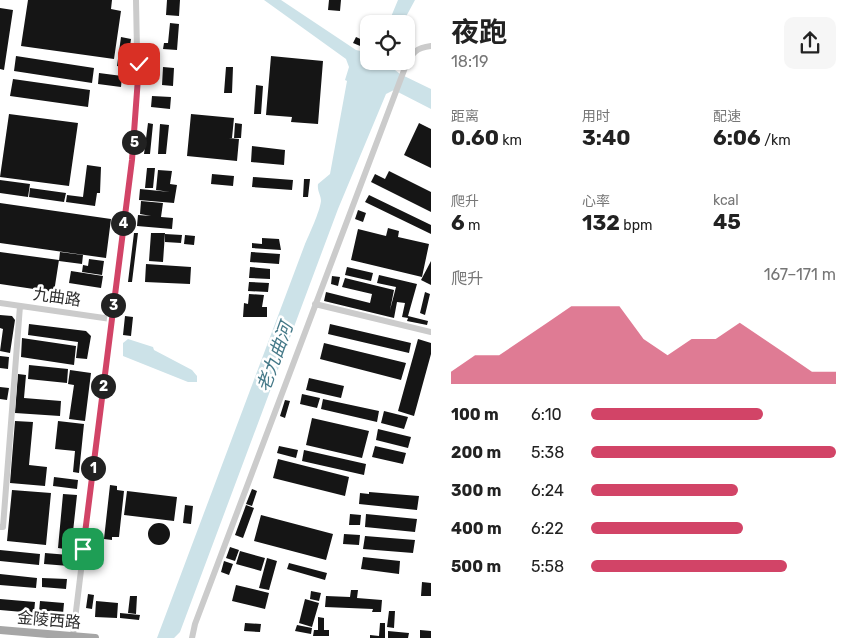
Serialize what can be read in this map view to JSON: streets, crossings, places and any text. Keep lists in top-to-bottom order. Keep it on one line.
{"streets":{"main road":["金陵西路"],"street":["九曲路"]},"water":["老九曲河"],"page":{"heading":["夜跑","18:19"],"stats":[["距离","0.60 km"],["用时","3:40"],["配速","6:06 /km"],["爬升","6 m"],["心率","132 bpm"],["kcal","45"]],"pins":["5","4","3","2","1"],"chart":["爬升","167–171 m"],"list":[{"name":"100 m","note":"6:10"},{"name":"200 m","note":"5:38"},{"name":"300 m","note":"6:24"},{"name":"400 m","note":"6:22"},{"name":"500 m","note":"5:58"}]}}
